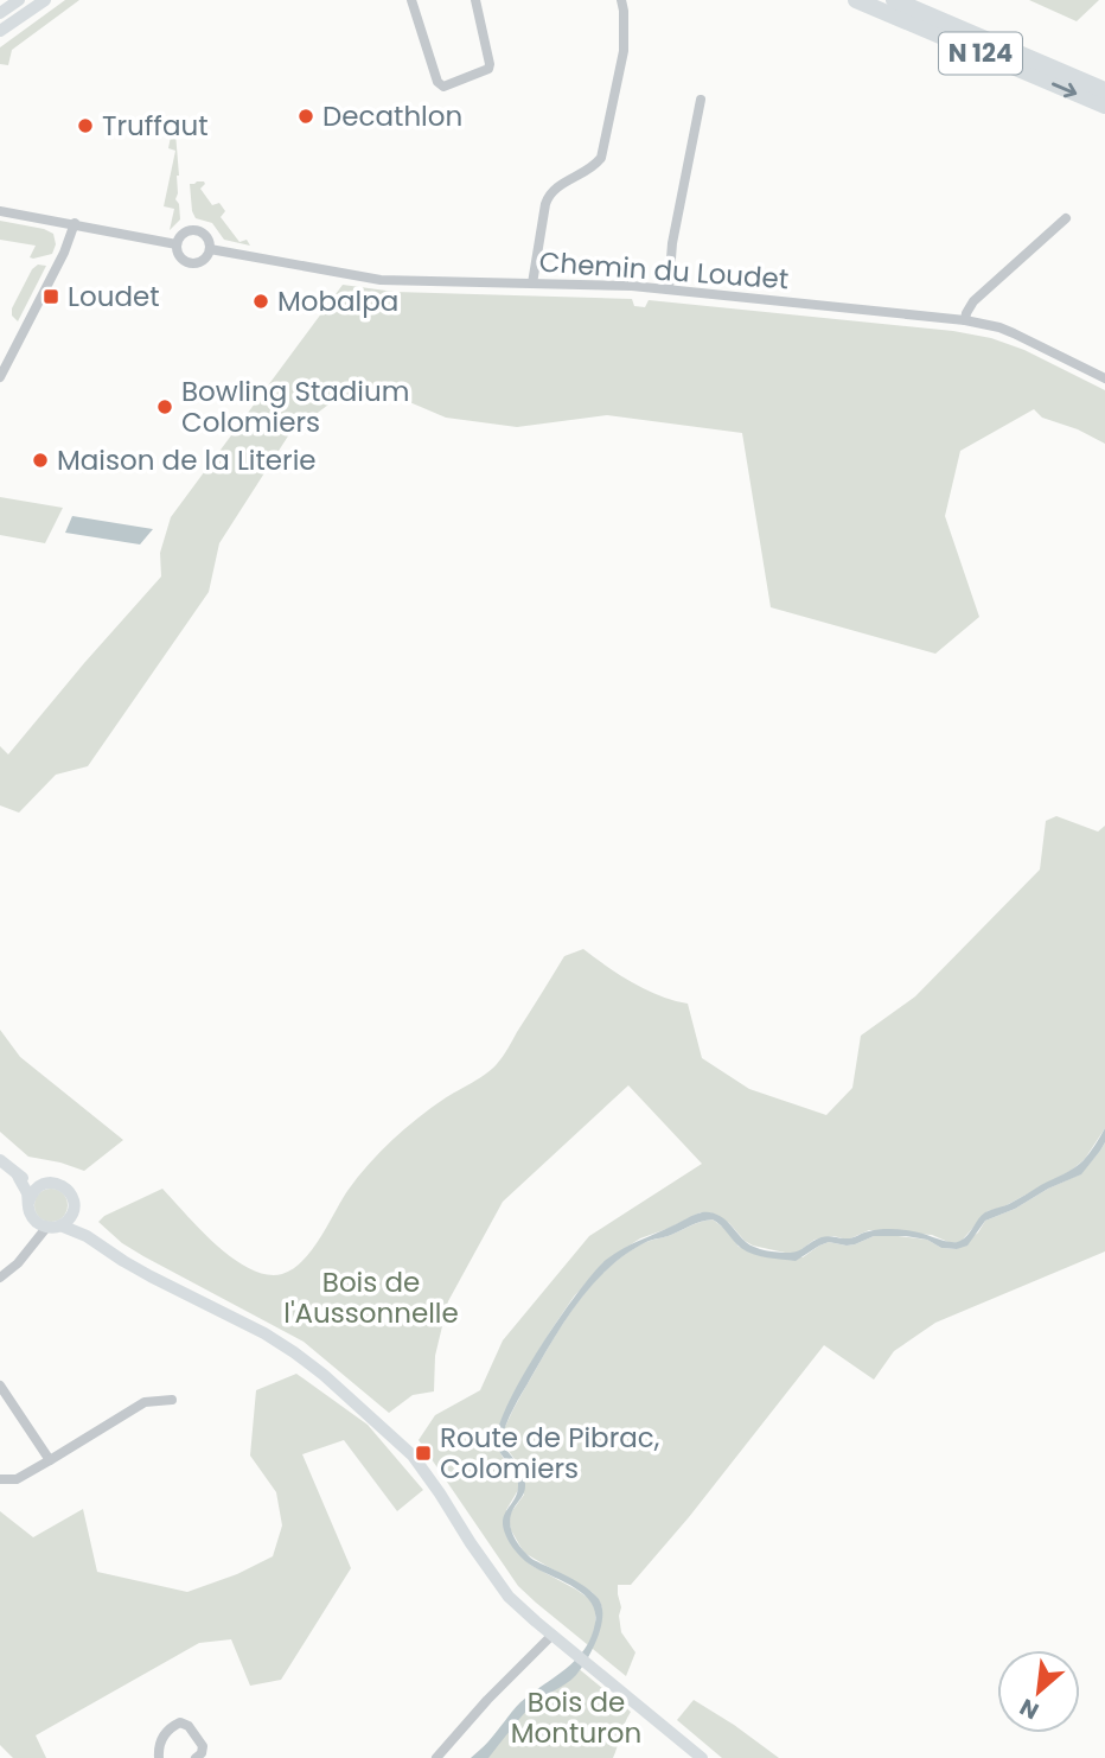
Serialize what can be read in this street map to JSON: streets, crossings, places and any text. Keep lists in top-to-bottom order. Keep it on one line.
{"streets":{"highway":["N 124"],"street":["Chemin du Loudet"]},"parks":["Bois de l'Aussonnelle","Bois de Monturon"],"places":{"other":["Decathlon","Truffaut","Mobalpa","Bowling Stadium Colomiers","Maison de la Literie"],"transit":["Loudet","Route de Pibrac, Colomiers"]},"north":"bottom left"}
